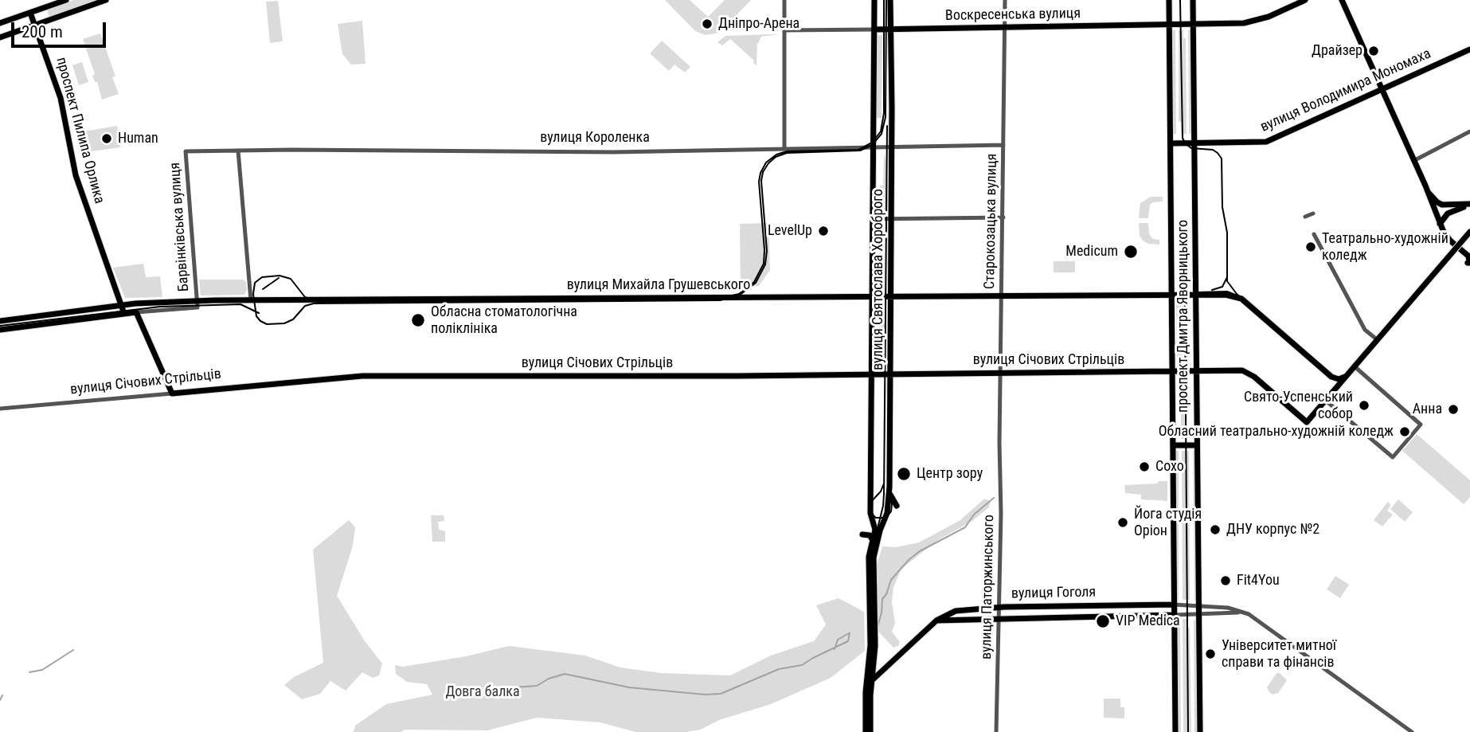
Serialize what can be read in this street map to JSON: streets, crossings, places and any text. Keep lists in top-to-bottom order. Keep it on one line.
{"streets":{"main road":["Воскресенська вулиця","вулиця Володимира Мономаха","проспект Пилипа Орлика","вулиця Святослава Хороброго","вулиця Михайла Грушевського","проспект Дмитра Яворницького","вулиця Січових Стрільців","вулиця Гоголя"],"street":["вулиця Короленка","Старокозацька вулиця","Барвінківська вулиця","вулиця Паторжинського"]},"crossings":[["Воскресенська вулиця","Старокозацька вулиця"],["Воскресенська вулиця","вулиця Святослава Хороброго"],["Воскресенська вулиця","проспект Дмитра Яворницького"],["вулиця Володимира Мономаха","проспект Дмитра Яворницького"],["проспект Пилипа Орлика","вулиця Михайла Грушевського"],["вулиця Короленка","Старокозацька вулиця"],["вулиця Короленка","Барвінківська вулиця"],["вулиця Короленка","вулиця Святослава Хороброго"],["Старокозацька вулиця","вулиця Михайла Грушевського"],["Старокозацька вулиця","вулиця Січових Стрільців"],["Старокозацька вулиця","вулиця Паторжинського"],["Барвінківська вулиця","вулиця Михайла Грушевського"],["вулиця Святослава Хороброго","вулиця Михайла Грушевського"],["вулиця Святослава Хороброго","вулиця Січових Стрільців"],["вулиця Михайла Грушевського","проспект Дмитра Яворницького"],["проспект Дмитра Яворницького","вулиця Січових Стрільців"],["проспект Дмитра Яворницького","вулиця Гоголя"],["вулиця Паторжинського","вулиця Гоголя"]],"parks":["Довга балка"],"places":["Дніпро-Арена","Драйзер","Human","LevelUp","Театрально-художній коледж","Medicum","Обласна стоматологічна поліклініка","Свято-Успенський собор","Анна","Обласний театрально-художній коледж","Сохо","Центр зору","Йога студія Оріон","ДНУ корпус №2","Fit4You","VIP Medica","Університет митної справи та фінансів"],"scale_bar":"200 m"}
